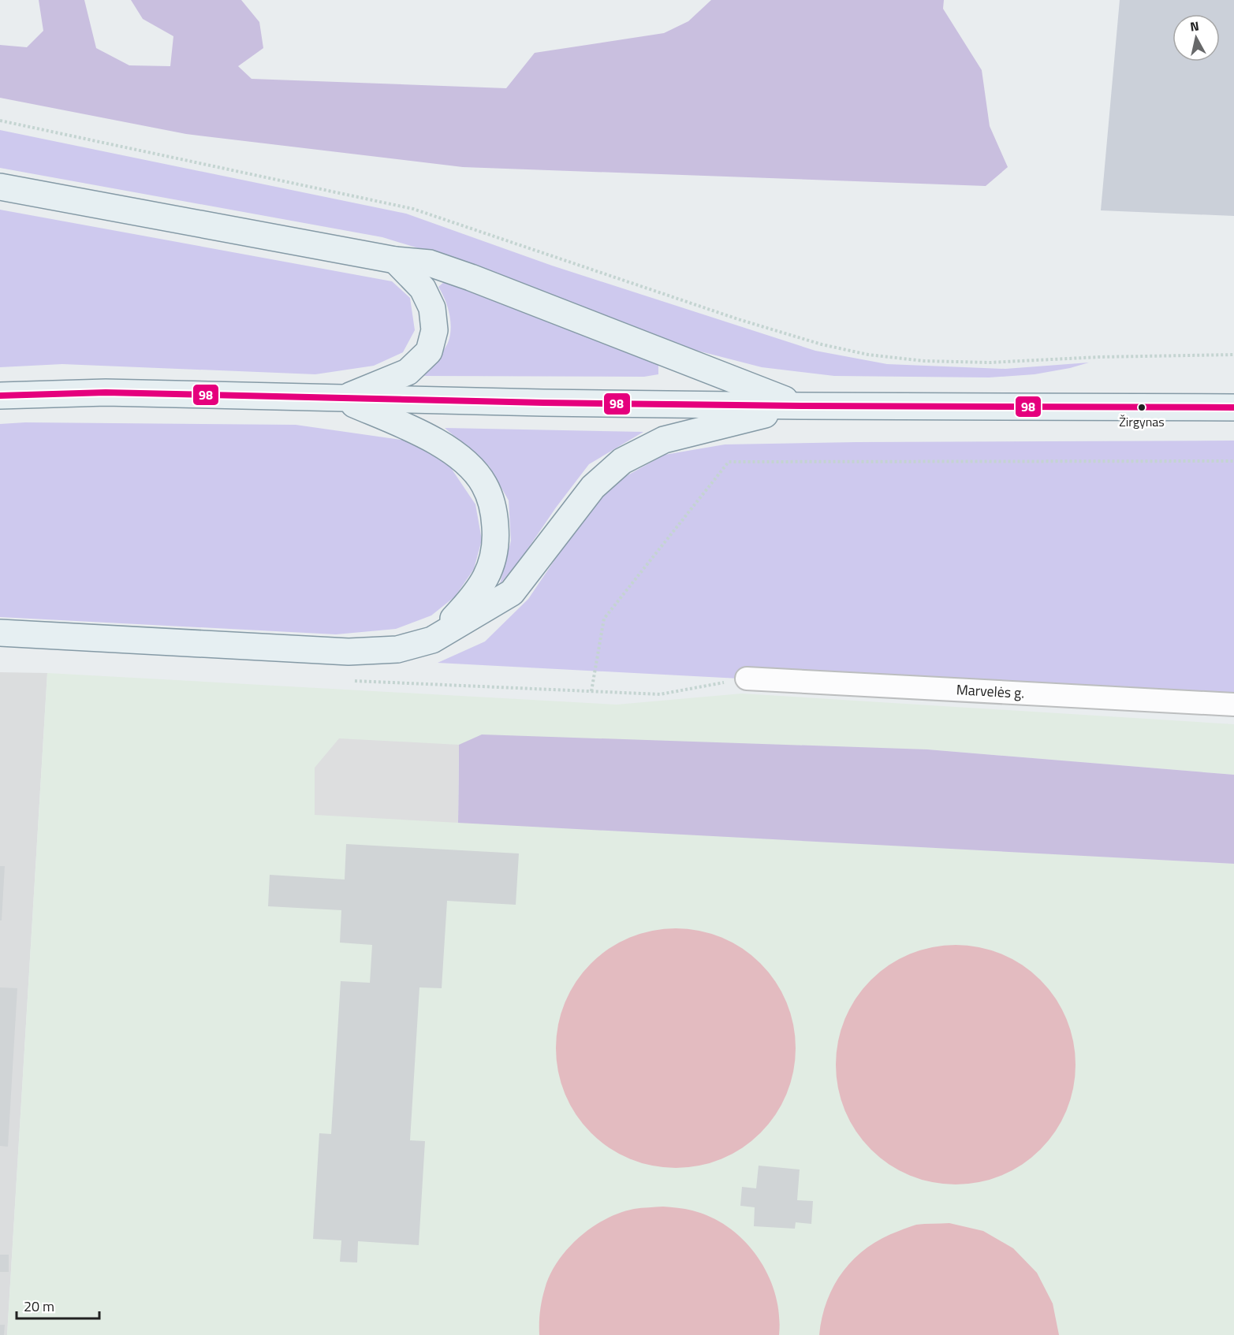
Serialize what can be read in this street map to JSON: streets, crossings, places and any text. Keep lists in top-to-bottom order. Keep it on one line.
{"streets":{"street":["Marvelės g."]},"places":["Žirgynas"],"lines":["transit line 98"],"scale_bar":"20 m","north":"top"}
